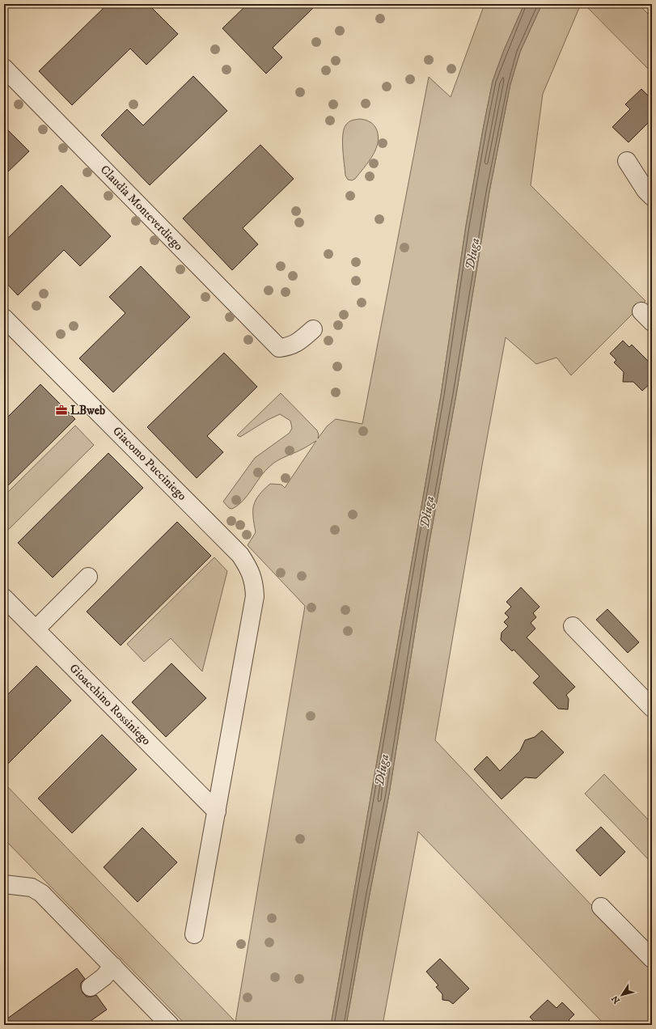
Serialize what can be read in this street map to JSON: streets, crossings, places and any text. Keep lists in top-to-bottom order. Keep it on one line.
{"streets":{"street":["Claudia Monteverdiego","Giacomo Pucciniego","Gioacchino Rossiniego"]},"crossings":[["Giacomo Pucciniego","Gioacchino Rossiniego"]],"water":["Długa"],"places":{"office":["LBweb"]},"north":"bottom left"}
